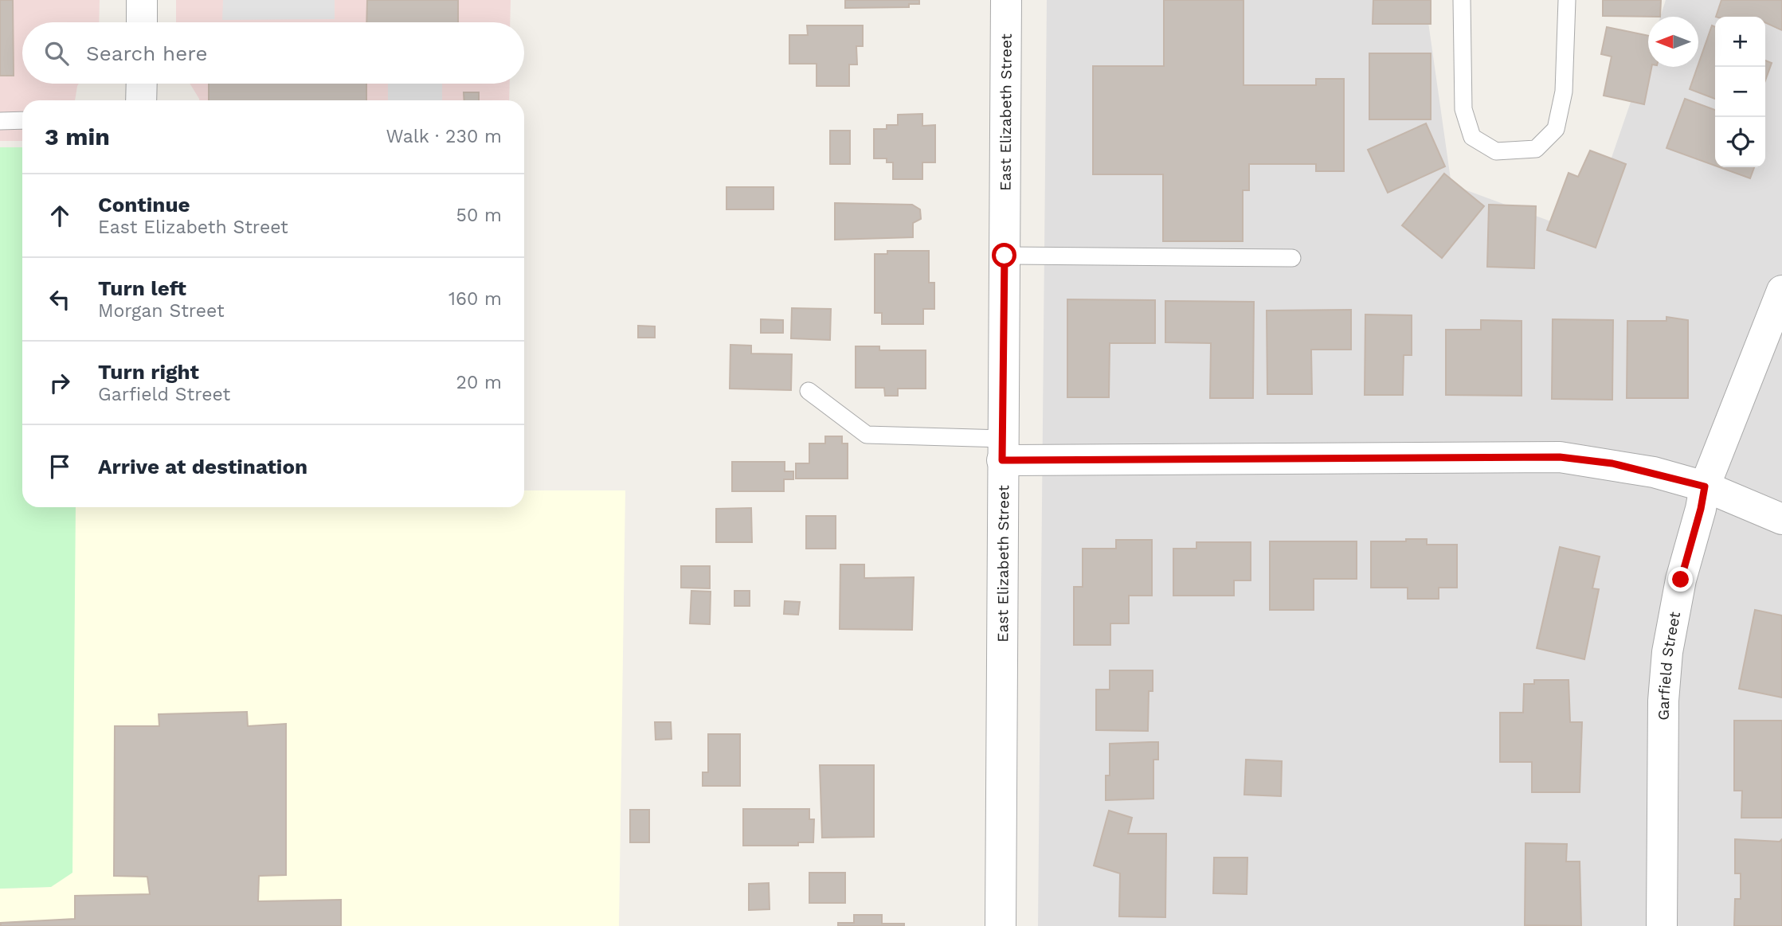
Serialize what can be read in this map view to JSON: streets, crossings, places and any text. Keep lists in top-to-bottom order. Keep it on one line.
{"streets":{"street":["East Elizabeth Street","Garfield Street"]},"north":"left","page":{"map_buttons":["+","−"],"search":"Search here","heading":["3 min","Walk · 230 m"],"list":[["Continue","East Elizabeth Street","50 m"],["Turn left","Morgan Street","160 m"],["Turn right","Garfield Street","20 m"],"Arrive at destination"]}}
